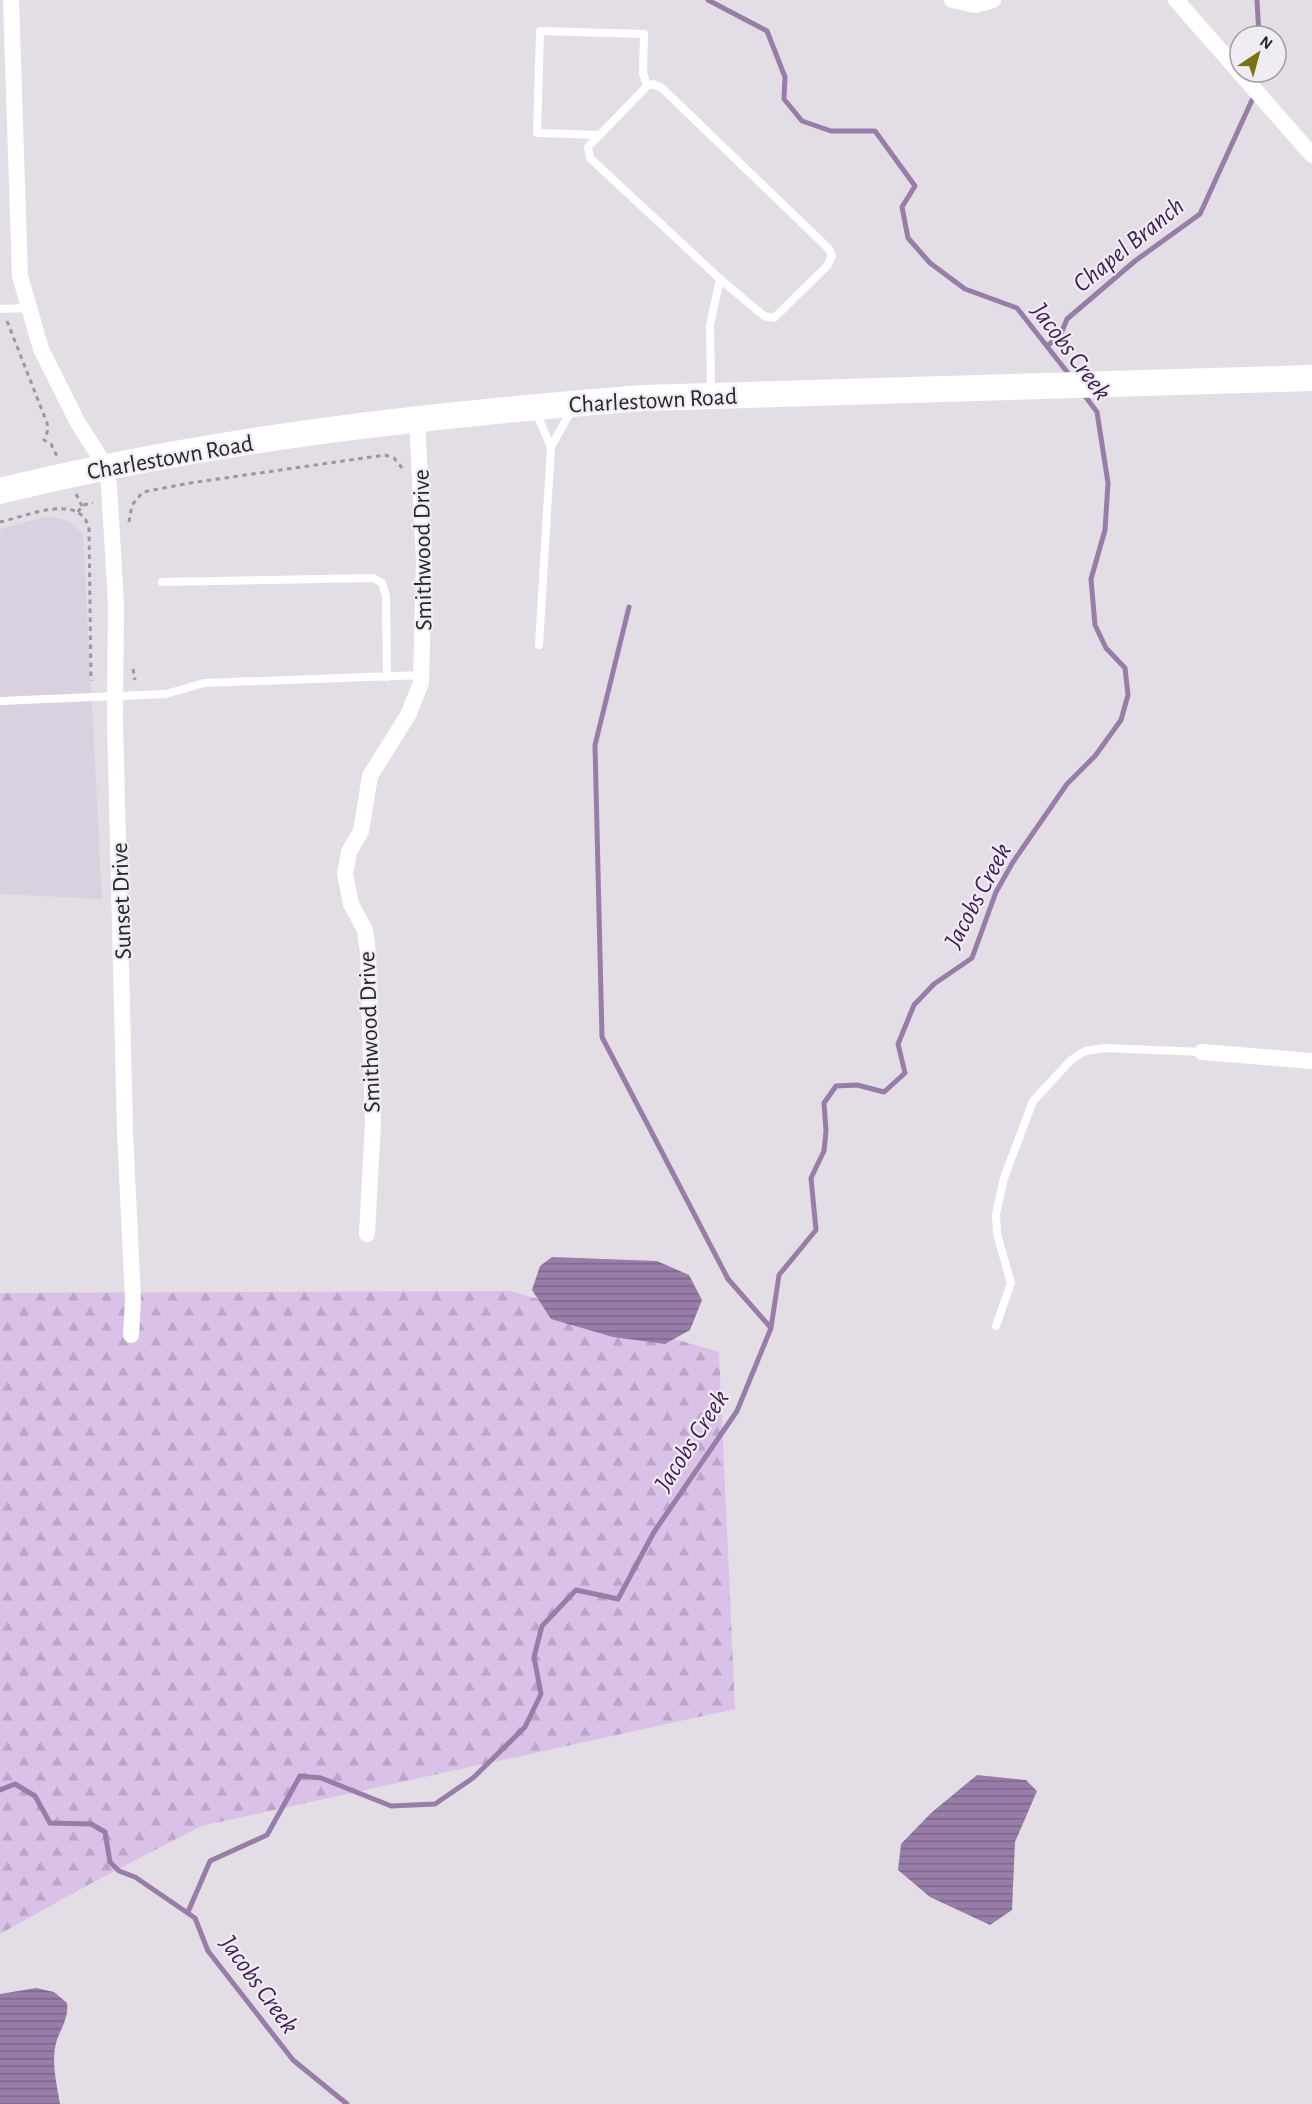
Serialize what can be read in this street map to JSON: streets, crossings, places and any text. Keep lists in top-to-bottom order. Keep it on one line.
{"streets":{"main road":["Charlestown Road"],"street":["Smithwood Drive","Sunset Drive"]},"crossings":[["Charlestown Road","Smithwood Drive"],["Charlestown Road","Sunset Drive"]],"water":["Chapel Branch","Jacobs Creek"],"north":"top right"}
